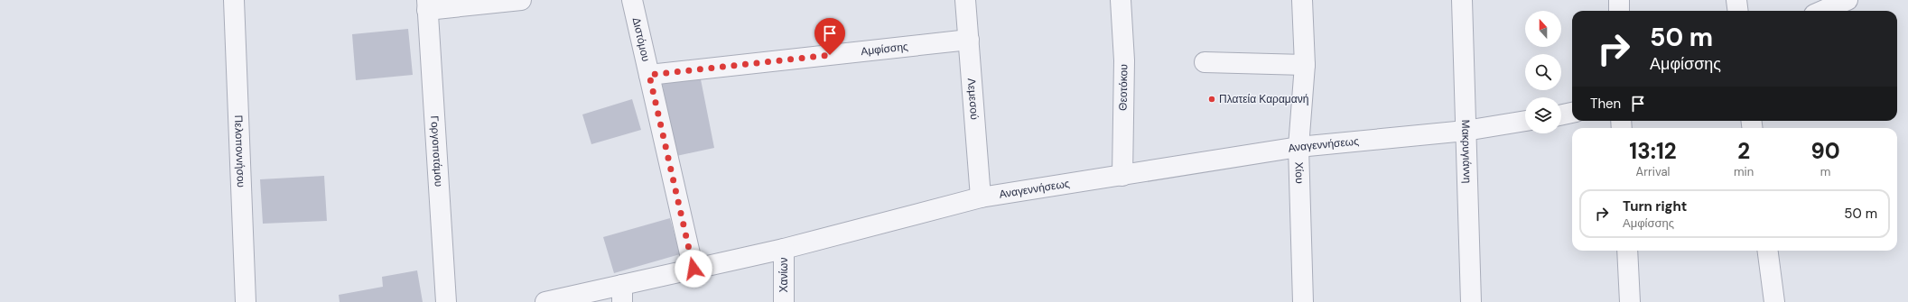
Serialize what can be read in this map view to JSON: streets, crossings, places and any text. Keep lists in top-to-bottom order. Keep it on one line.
{"streets":{"street":["Διστόμου","Αμφίσσης","Θεοτόκου","Λεμεσού","Αναγεννήσεως","Πελοποννήσου","Γοργοποτάμου","Μακρυγιάννη","Χίου","Χανίων"]},"crossings":[["Διστόμου","Αμφίσσης"],["Διστόμου","Αναγεννήσεως"],["Αμφίσσης","Λεμεσού"],["Θεοτόκου","Αναγεννήσεως"],["Λεμεσού","Αναγεννήσεως"],["Αναγεννήσεως","Μακρυγιάννη"],["Αναγεννήσεως","Χίου"],["Αναγεννήσεως","Χανίων"]],"places":["Πλατεία Καραμανή"],"north":"top","page":{"turn":["50 m","Αμφίσσης"],"then":"Then","eta":["13:12","Arrival","2","min","90","m"],"list":[{"name":"Turn right","note":"Αμφίσσης","value":"50 m"}]}}
